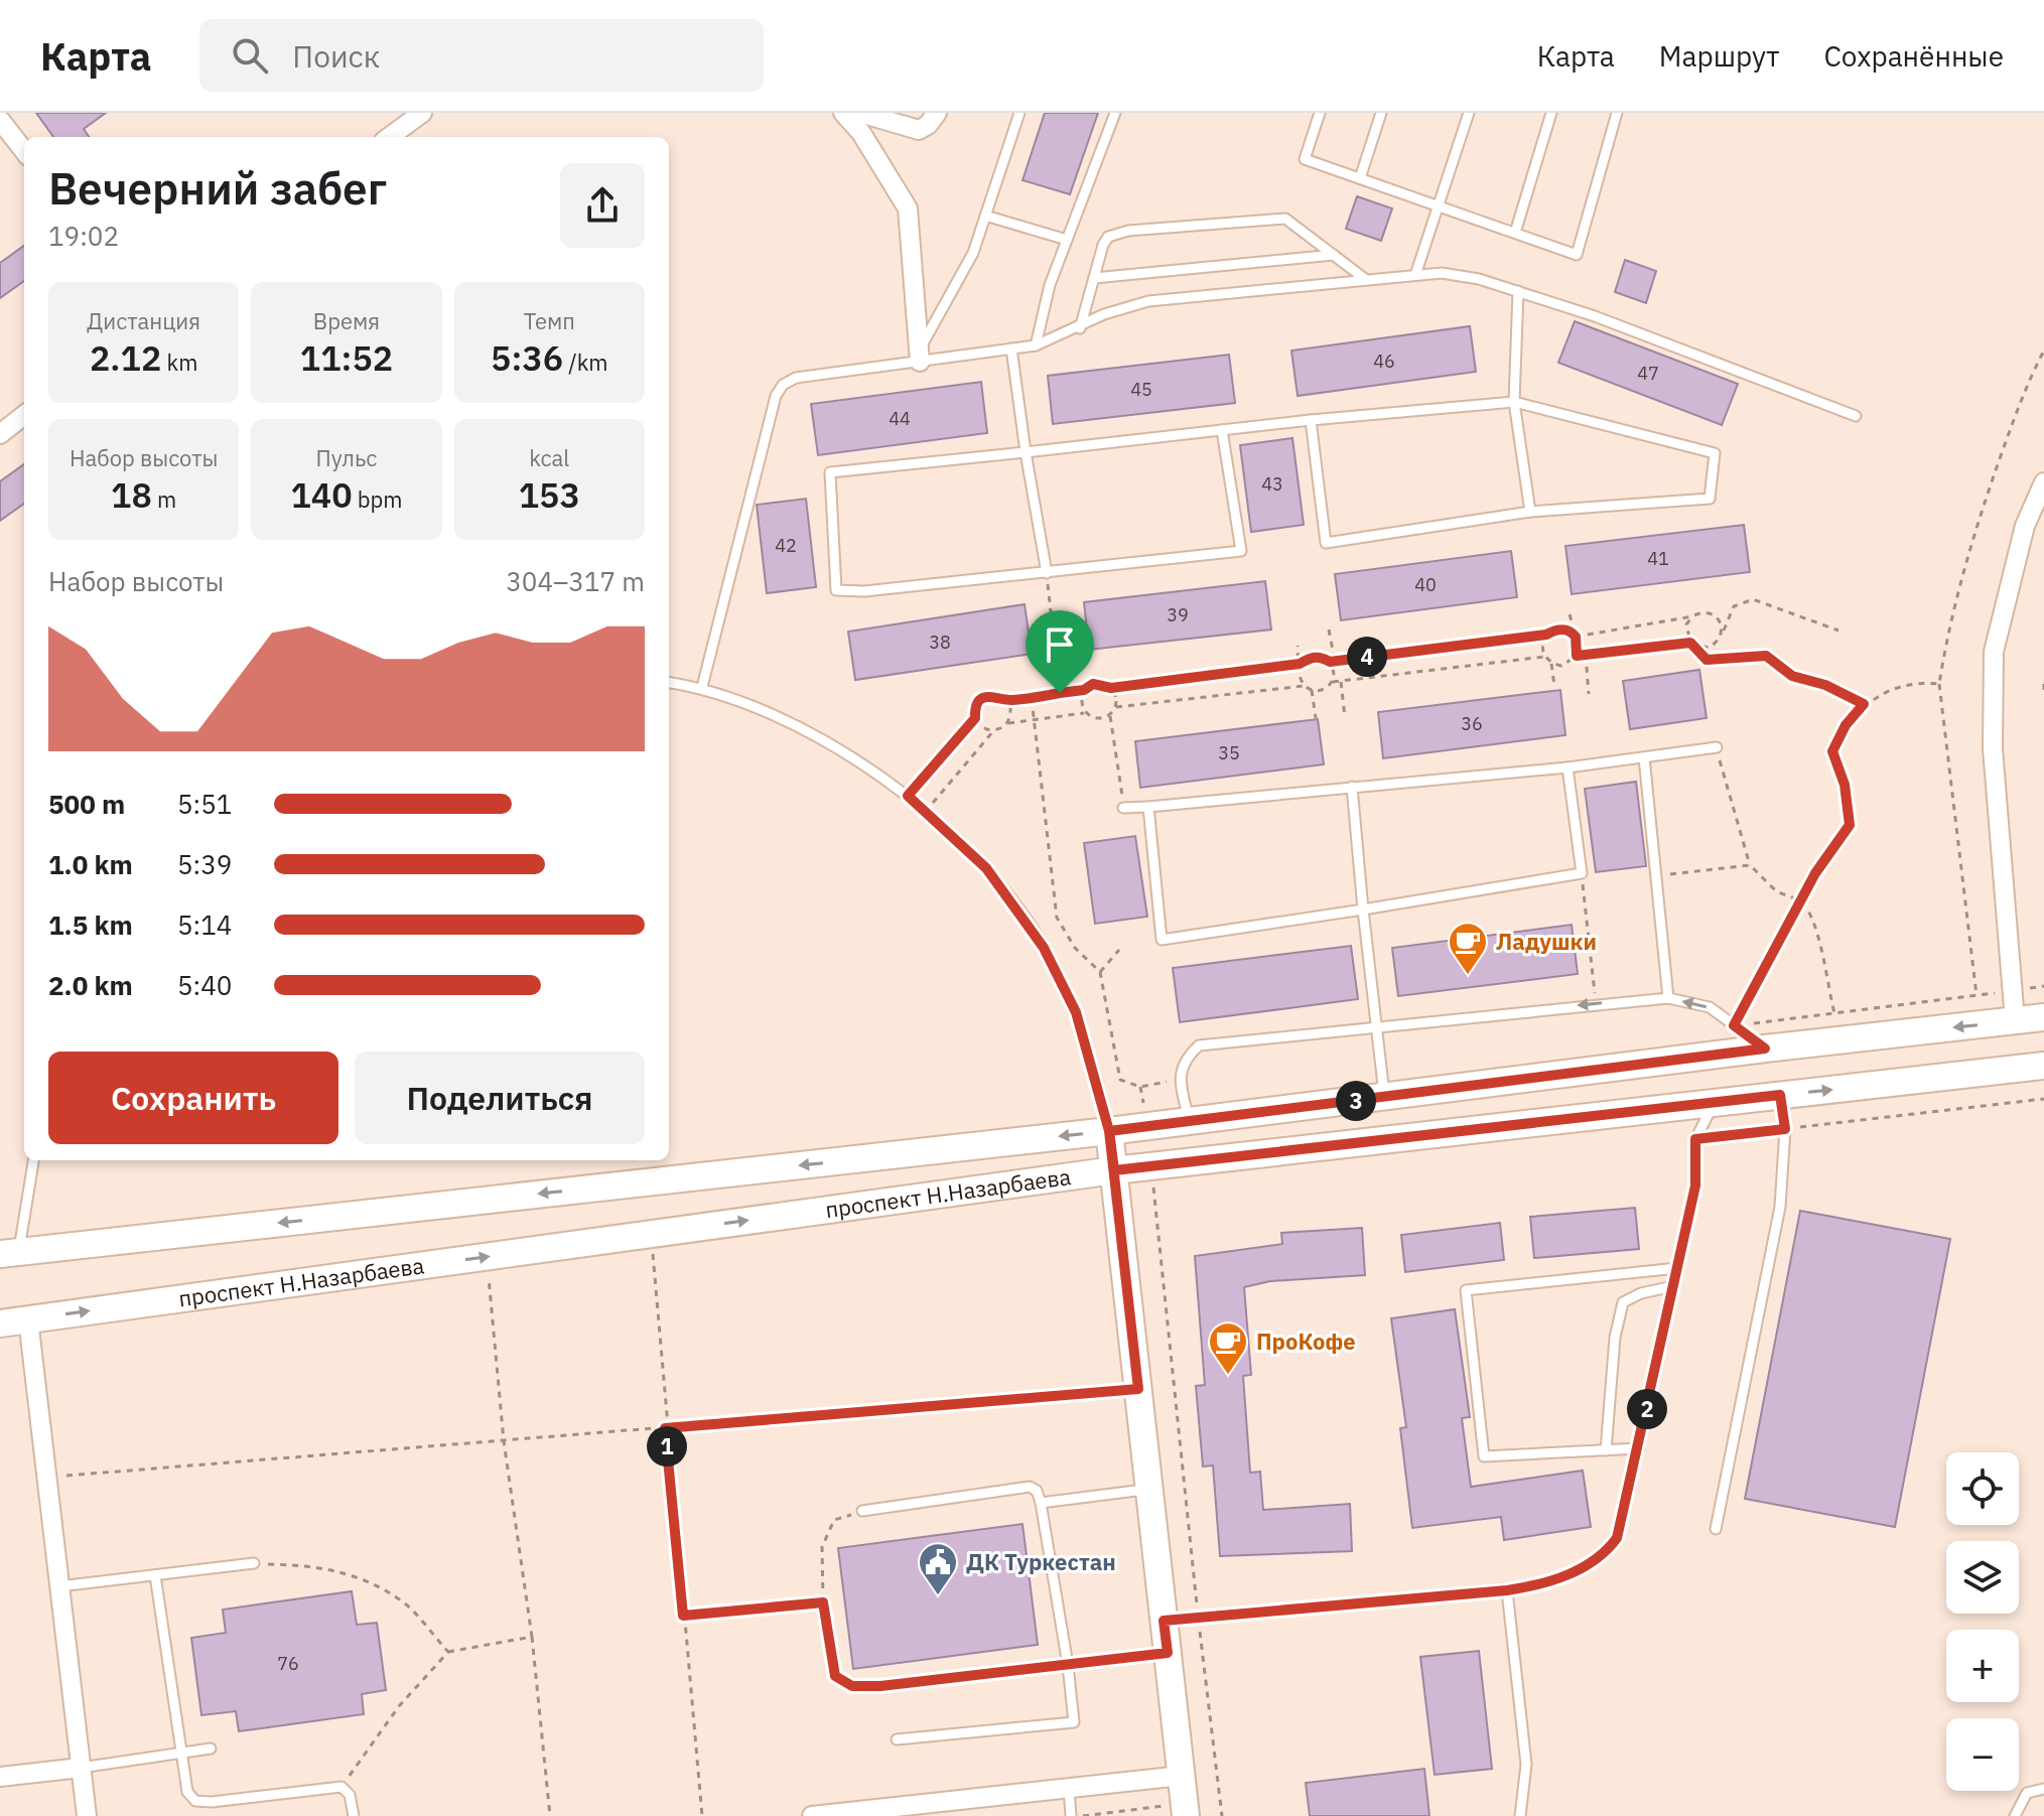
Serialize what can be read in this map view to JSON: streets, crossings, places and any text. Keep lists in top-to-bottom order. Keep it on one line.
{"streets":{"main road":["проспект Н.Назарбаева"]},"places":{"cafe":["Ладушки","ПроКофе"],"public building":["ДК Туркестан"]},"house_numbers":["46","47","45","44","43","42","41","40","39","38","36","35","76"],"page":{"header":"Карта","search":"Поиск","nav":["Карта","Маршрут","Сохранённые"],"heading":["Вечерний забег","19:02"],"stats":[["Дистанция","2.12 km"],["Время","11:52"],["Темп","5:36 /km"],["Набор высоты","18 m"],["Пульс","140 bpm"],["kcal","153"]],"chart":["Набор высоты","304–317 m"],"pins":["4","3","2","1"],"list":[{"name":"500 m","note":"5:51"},{"name":"1.0 km","note":"5:39"},{"name":"1.5 km","note":"5:14"},{"name":"2.0 km","note":"5:40"}],"buttons":["Сохранить","Поделиться"],"map_buttons":["+","−"]}}
